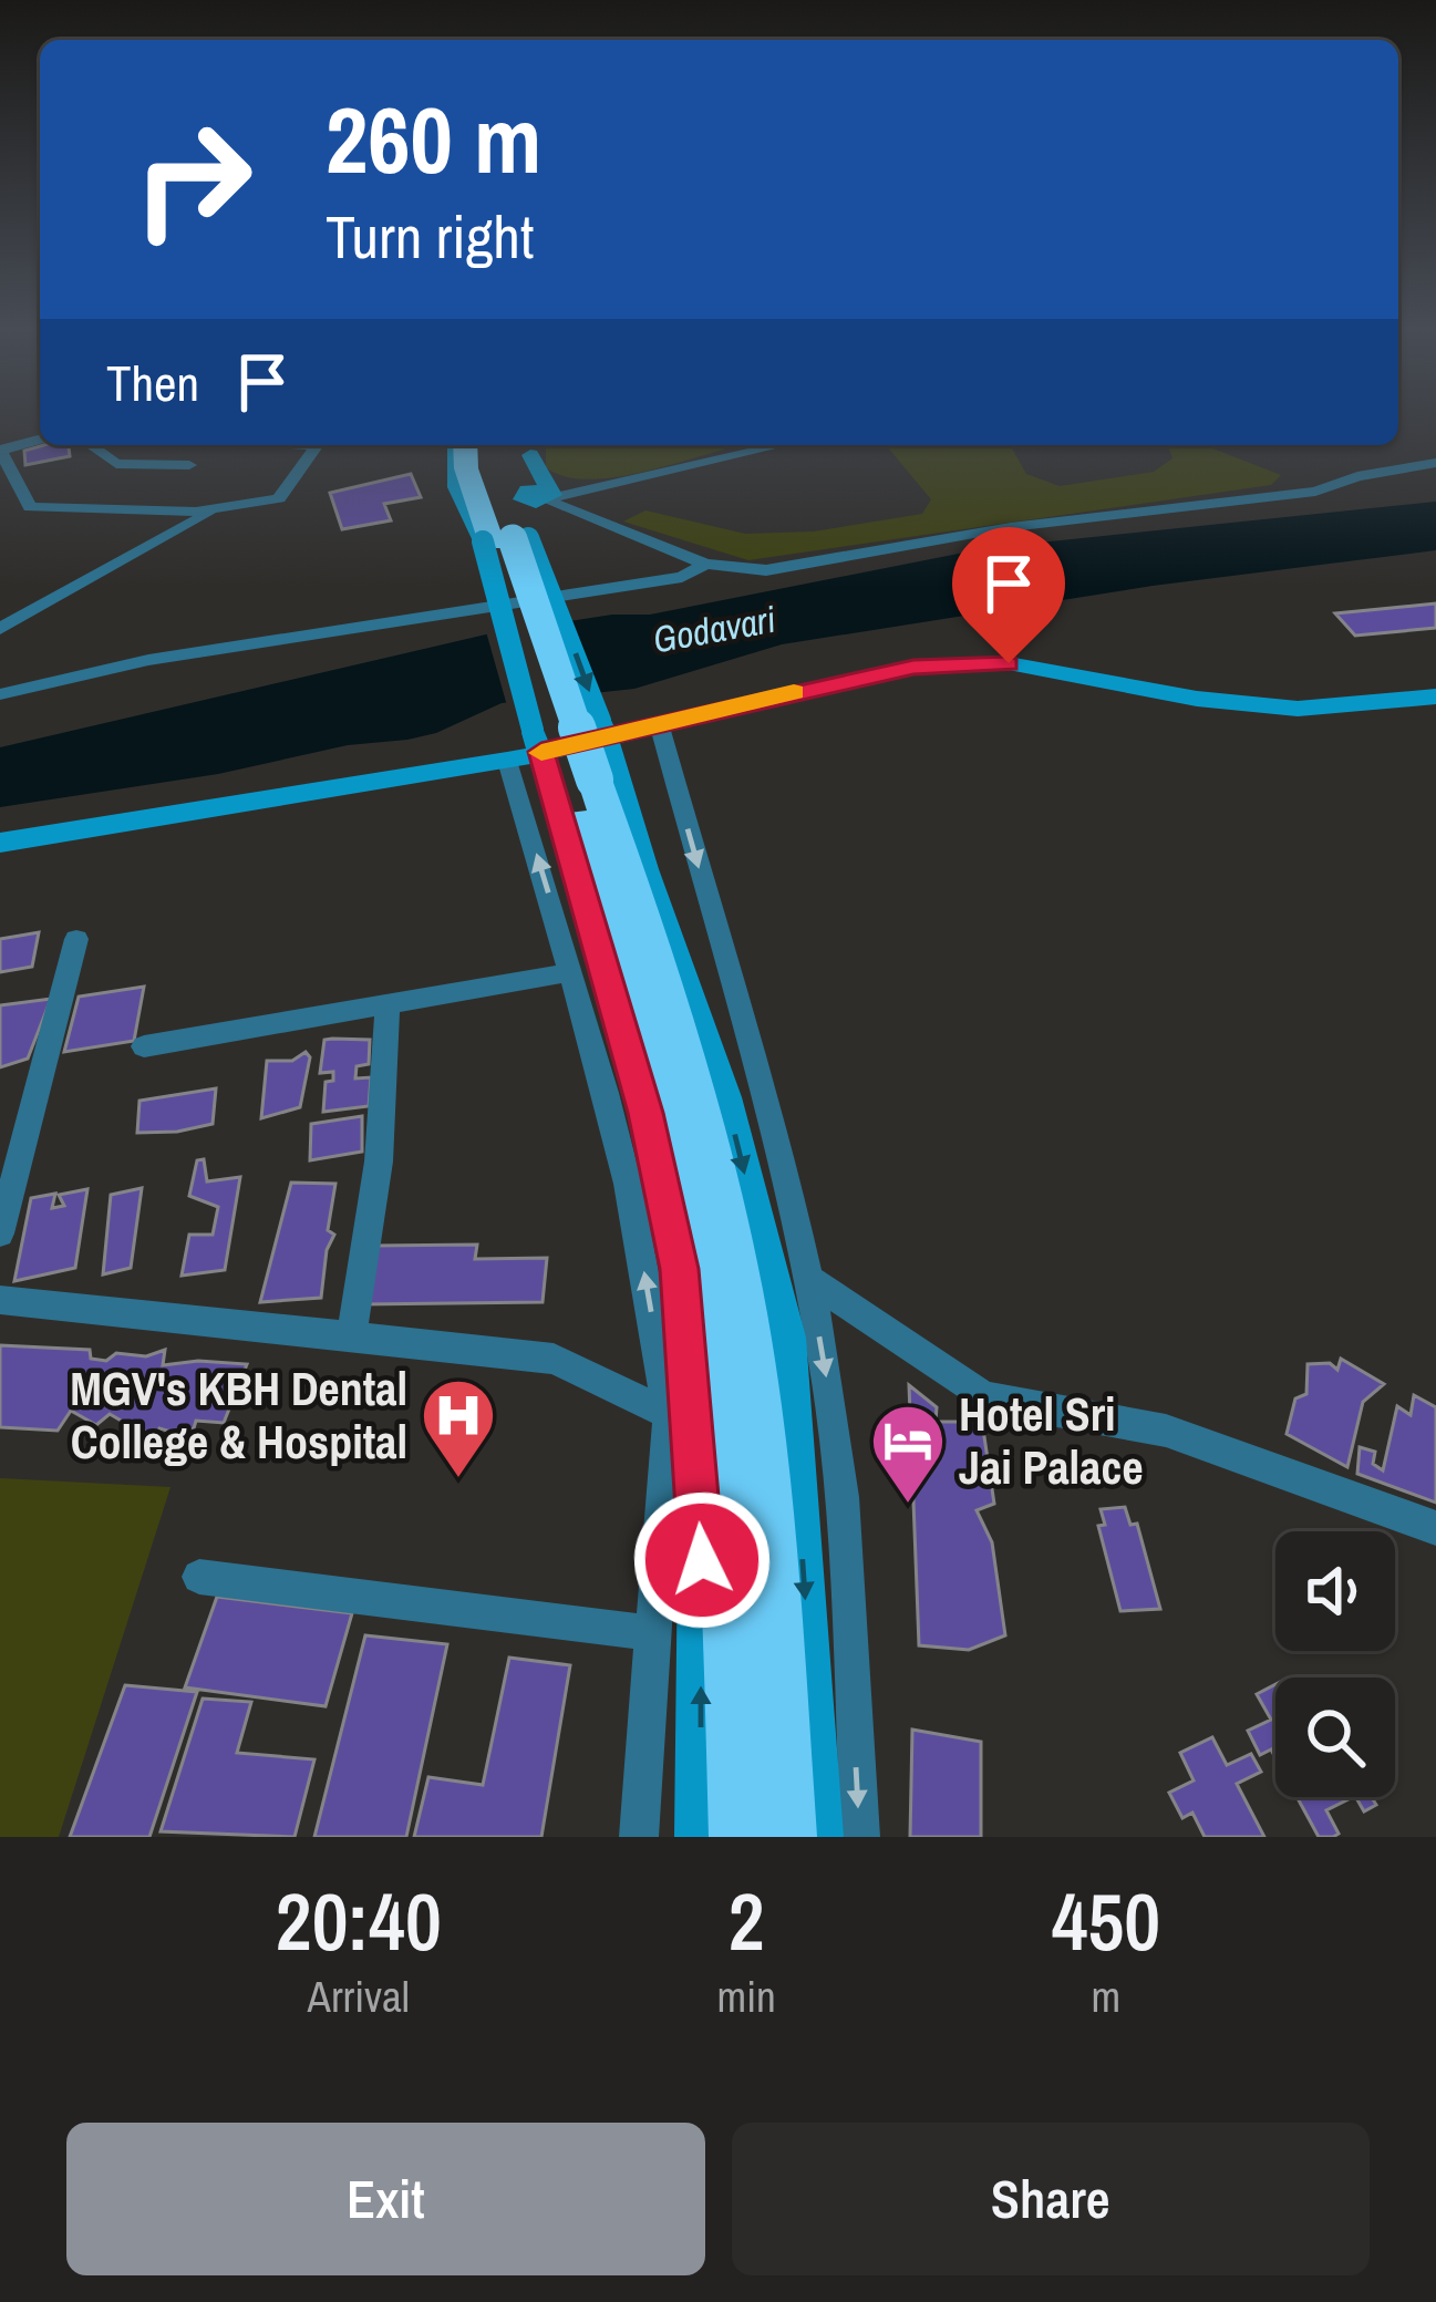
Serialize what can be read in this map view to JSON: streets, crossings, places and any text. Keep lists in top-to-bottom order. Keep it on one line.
{"water":["Godavari"],"places":{"hospital":["MGV's KBH Dental College & Hospital"],"hotel":["Hotel Sri Jai Palace"]},"page":{"turn":["260 m","Turn right"],"then":"Then","eta":["20:40","Arrival","2","min","450","m"],"buttons":["Exit","Share"]}}
